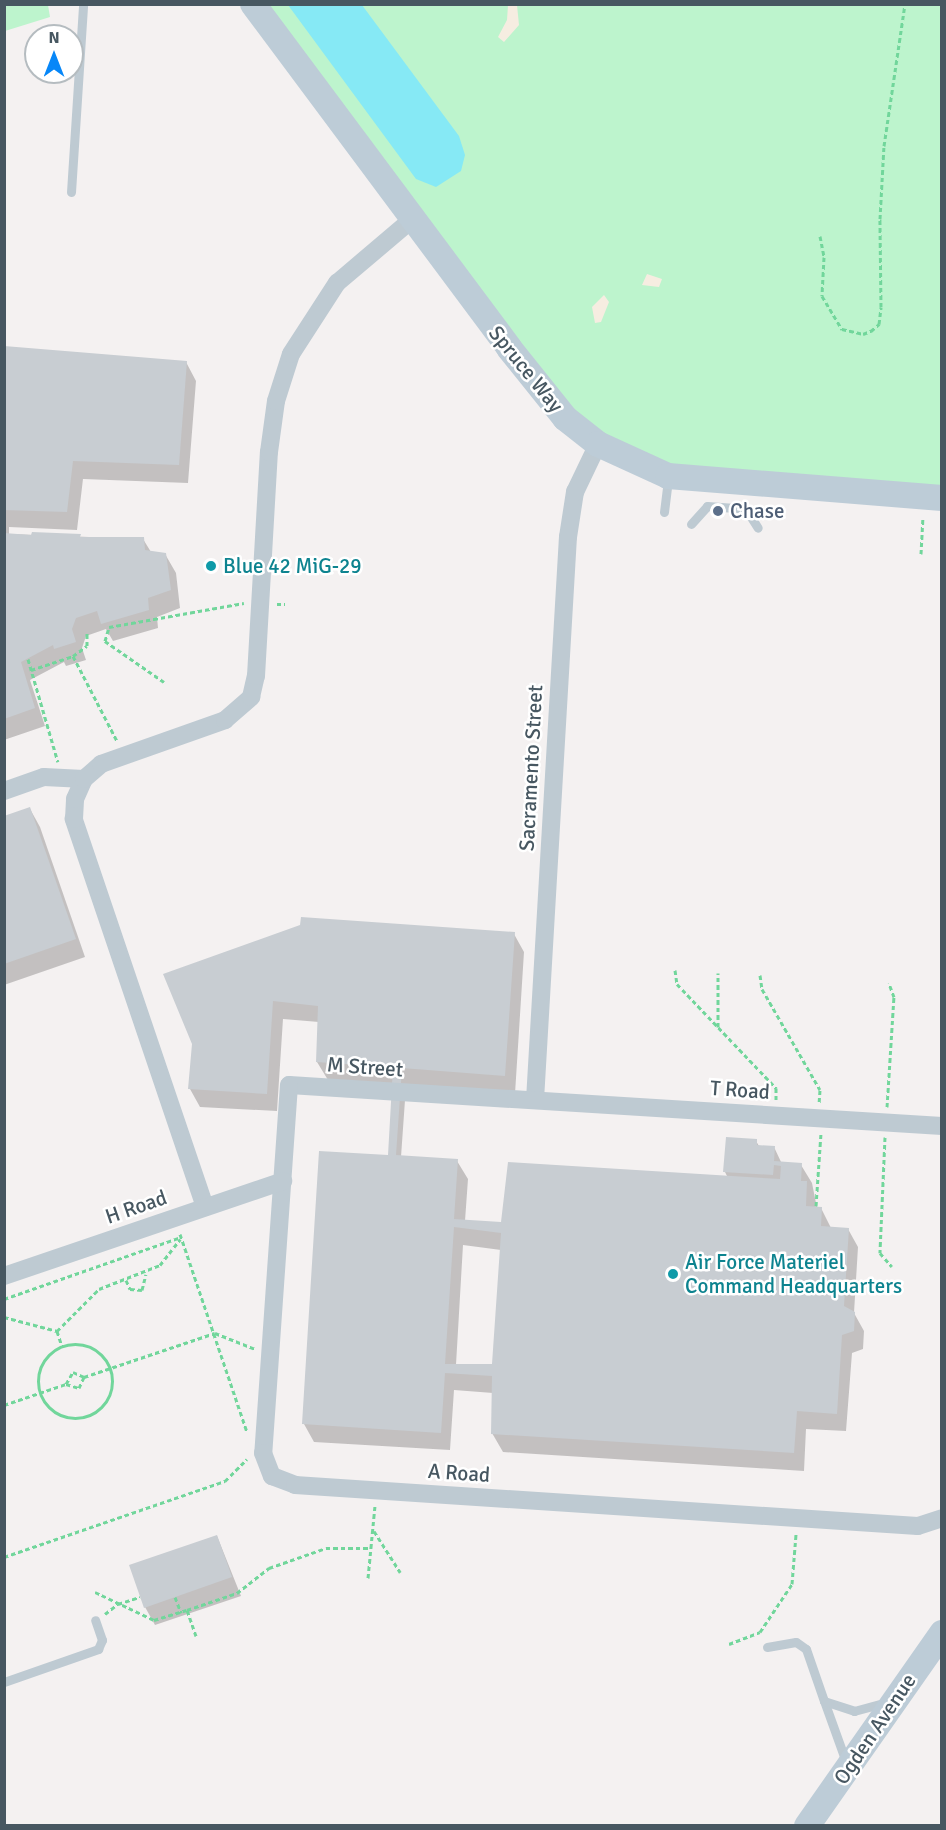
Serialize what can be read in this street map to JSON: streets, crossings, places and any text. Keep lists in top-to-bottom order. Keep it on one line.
{"streets":{"street":["Spruce Way","Sacramento Street","M Street","T Road","H Road","A Road","Ogden Avenue"]},"crossings":[["Spruce Way","Sacramento Street"],["Sacramento Street","M Street"],["Sacramento Street","T Road"],["M Street","T Road"],["M Street","H Road"],["M Street","A Road"],["H Road","A Road"]],"places":["Chase","Blue 42 MiG-29","Air Force Materiel Command Headquarters"],"north":"top"}
